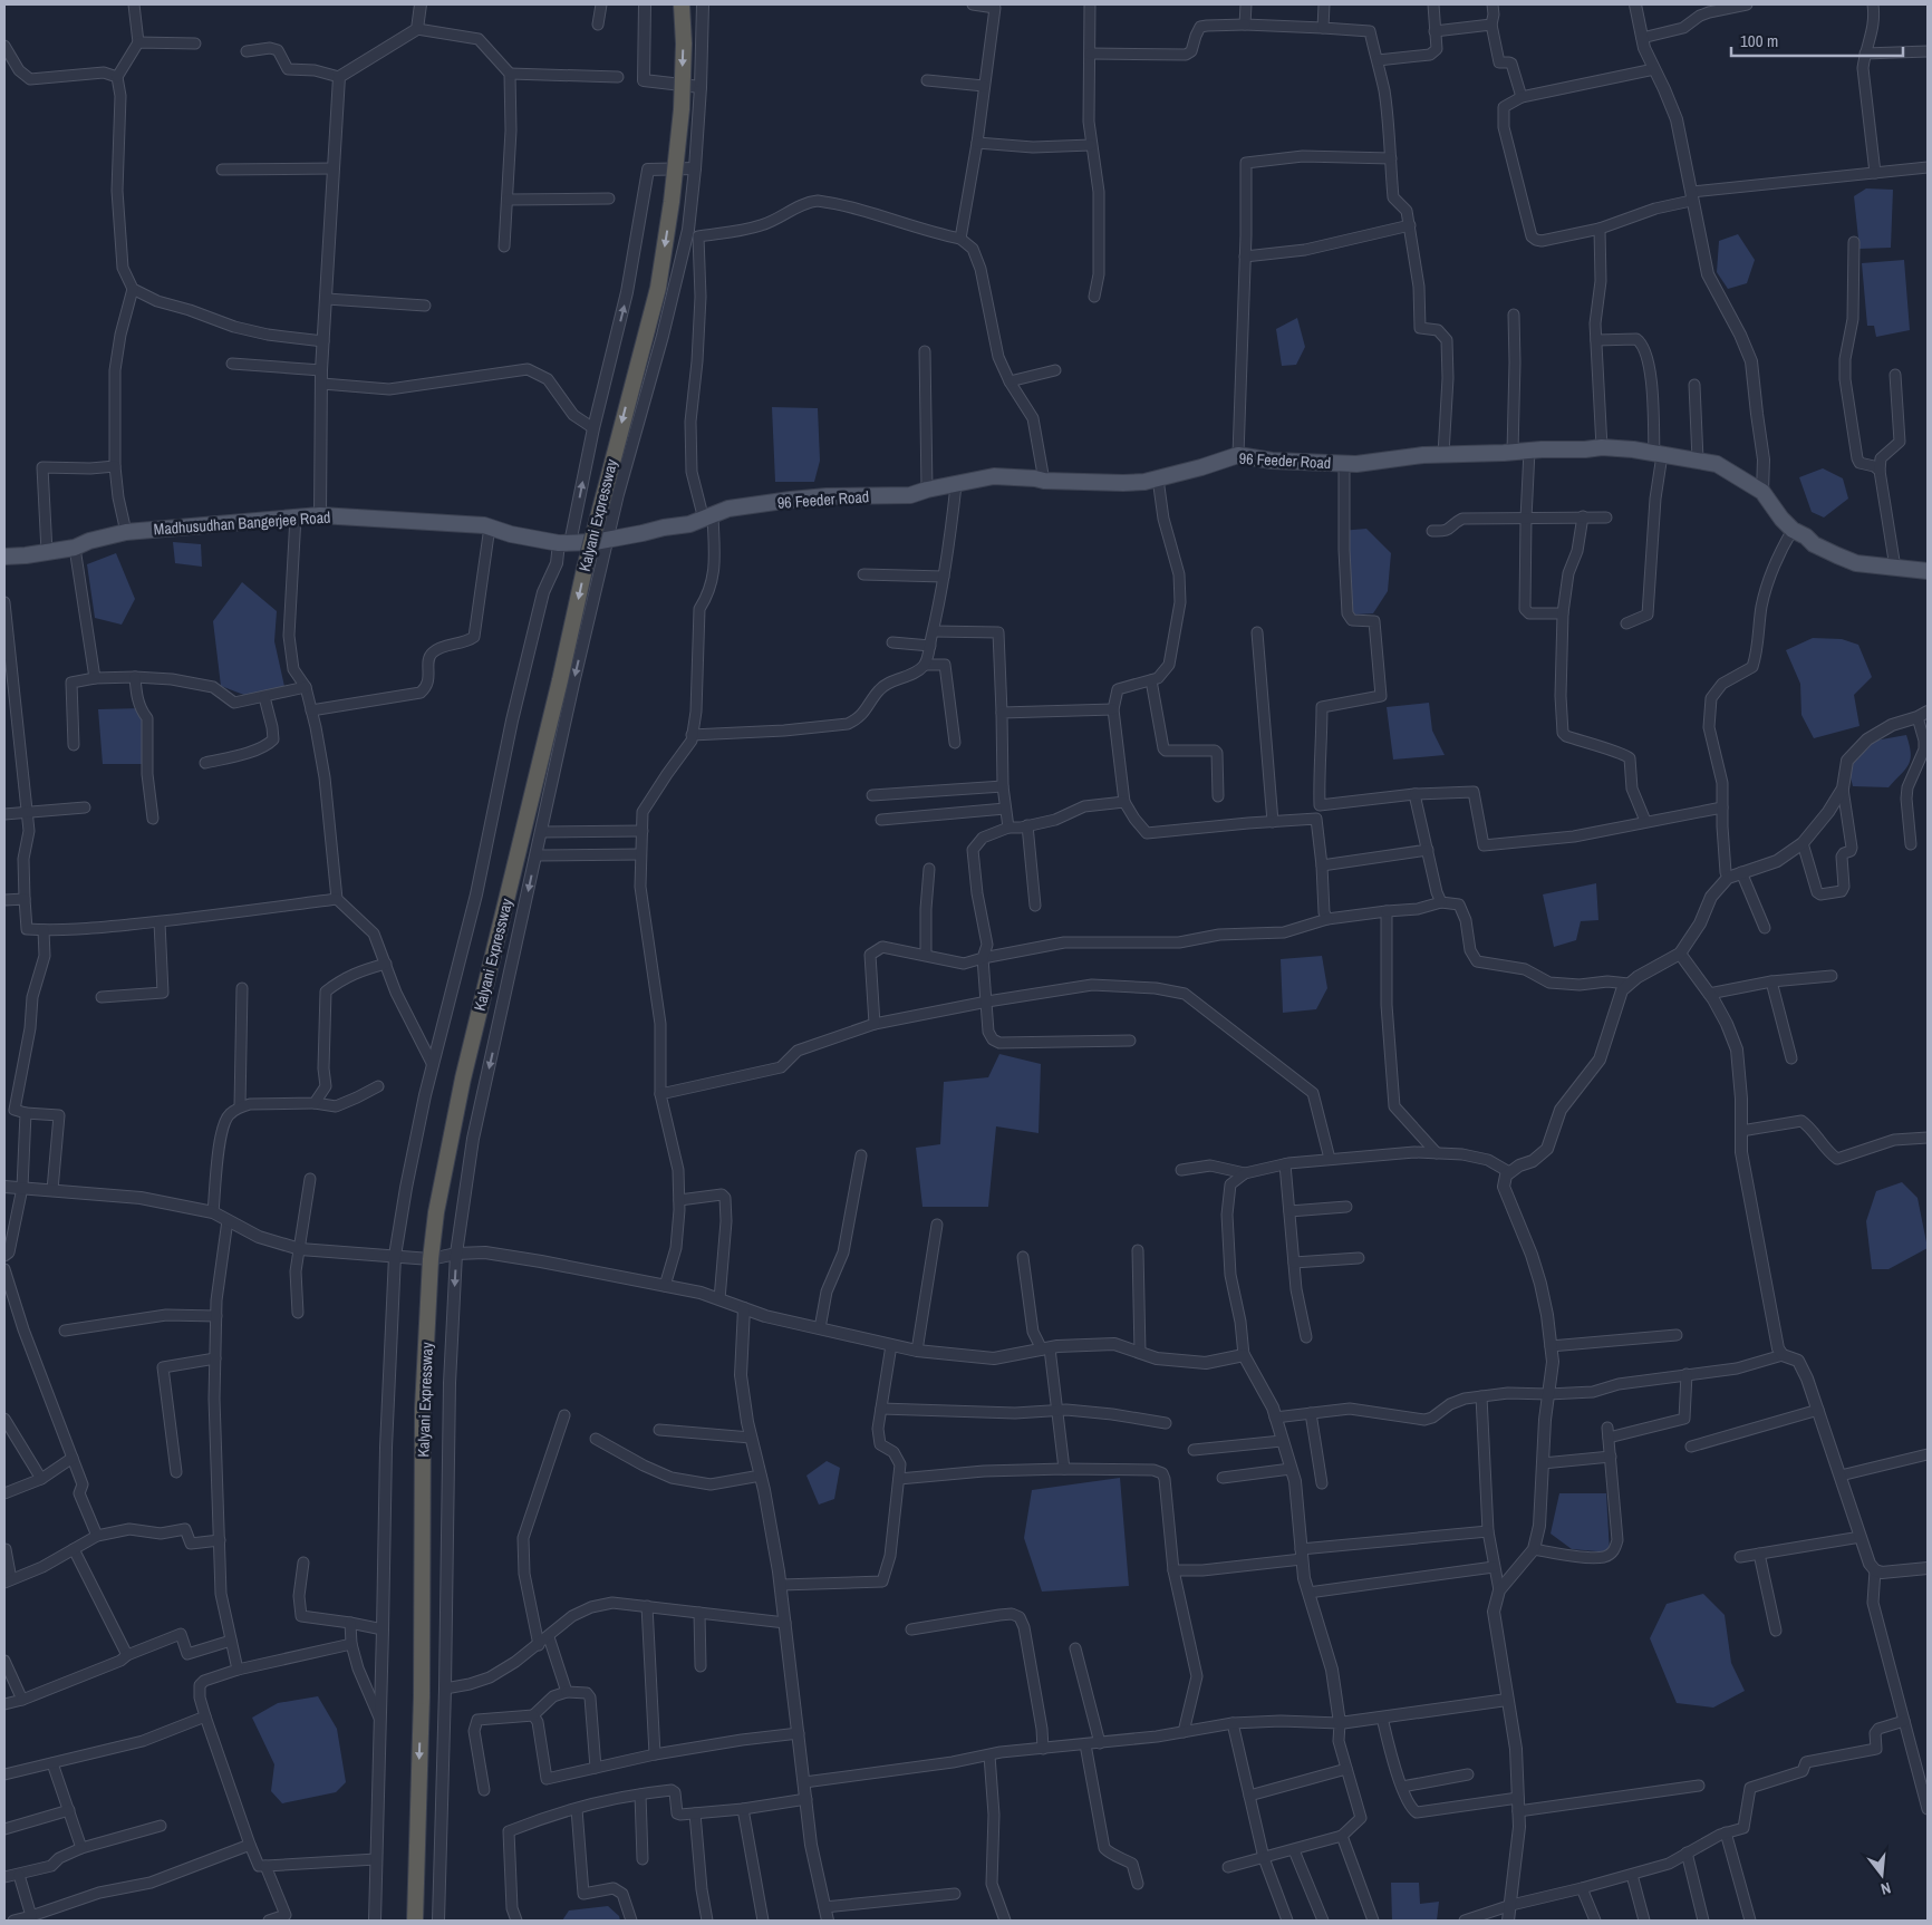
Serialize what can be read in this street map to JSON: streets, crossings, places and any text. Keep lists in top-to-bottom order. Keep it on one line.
{"streets":{"highway":["Kalyani Expressway"],"main road":["96 Feeder Road","Madhusudhan Bangerjee Road"]},"crossings":[["96 Feeder Road","Madhusudhan Bangerjee Road"]],"one_way":["Kalyani Expressway"],"scale_bar":"100 m","north":"bottom"}
